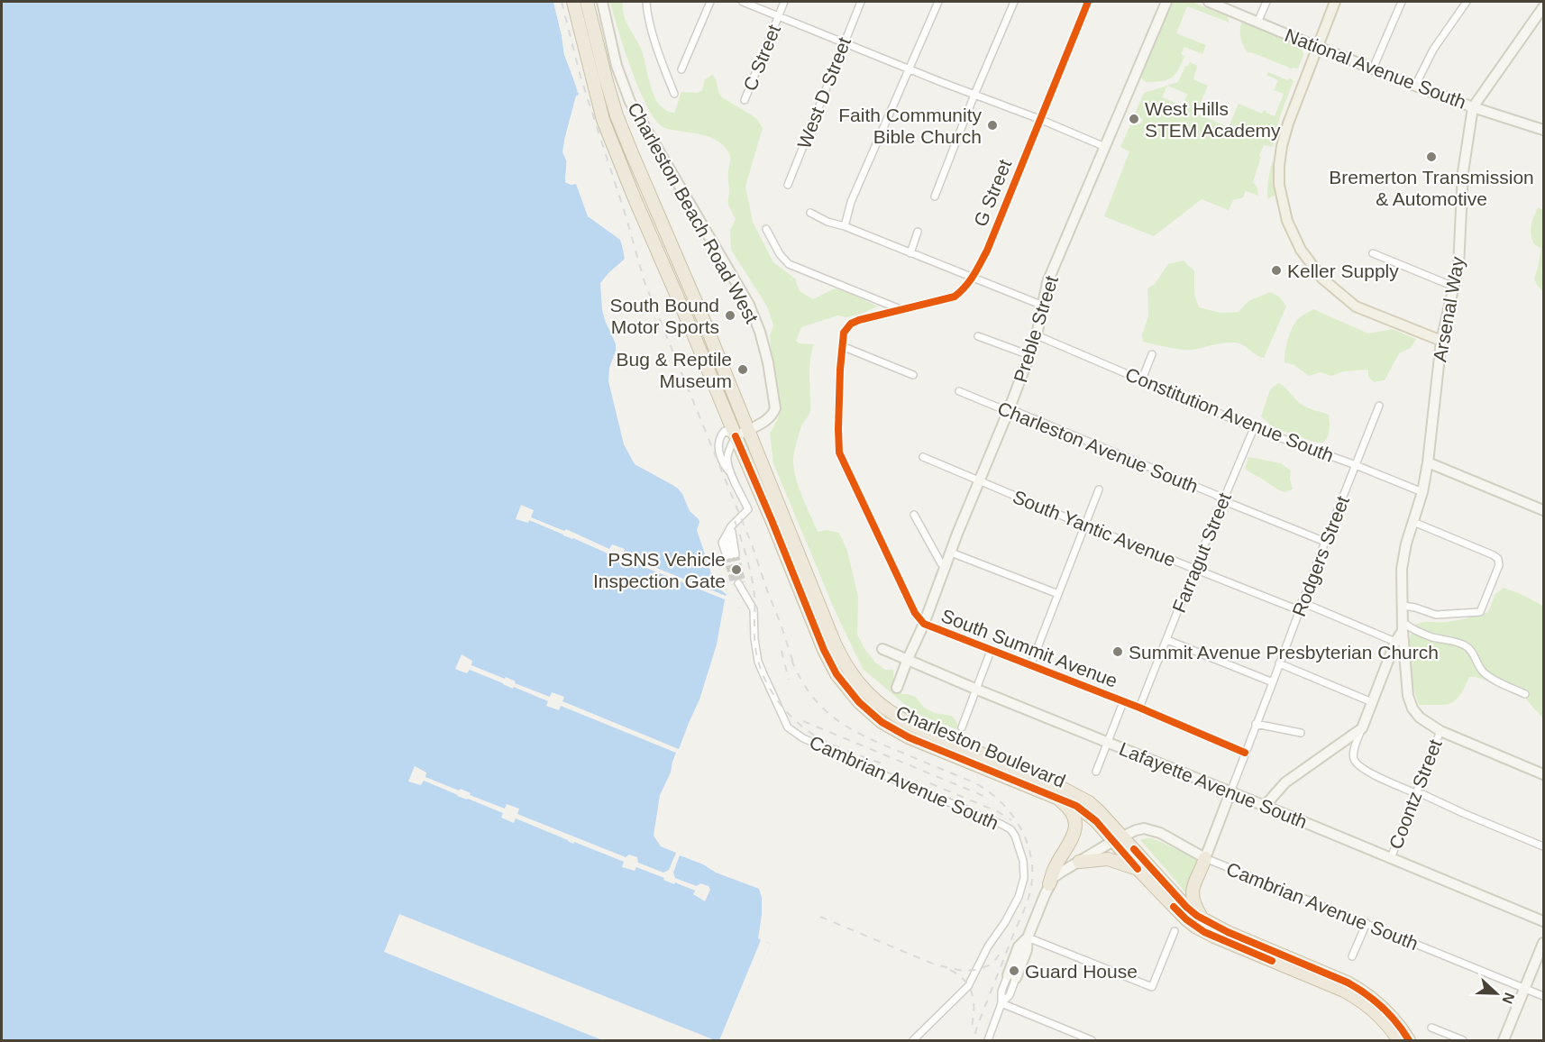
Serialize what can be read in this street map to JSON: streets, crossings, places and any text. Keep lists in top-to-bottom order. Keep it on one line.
{"streets":{"highway":["Charleston Boulevard"],"street":["C Street","National Avenue South","West D Street","G Street","Charleston Beach Road West","Arsenal Way","Preble Street","Constitution Avenue South","Charleston Avenue South","South Yantic Avenue","Farragut Street","Rodgers Street","South Summit Avenue","Cambrian Avenue South","Lafayette Avenue South","Coontz Street"]},"crossings":[["National Avenue South","Arsenal Way"],["G Street","South Summit Avenue"],["Charleston Beach Road West","Charleston Boulevard"],["Arsenal Way","Constitution Avenue South"],["Arsenal Way","Coontz Street"],["Preble Street","Constitution Avenue South"],["Preble Street","Charleston Avenue South"],["Preble Street","South Yantic Avenue"],["Preble Street","South Summit Avenue"],["Preble Street","Lafayette Avenue South"],["Constitution Avenue South","Farragut Street"],["Constitution Avenue South","Rodgers Street"],["Charleston Avenue South","Farragut Street"],["Charleston Avenue South","Rodgers Street"],["South Yantic Avenue","Farragut Street"],["South Yantic Avenue","Rodgers Street"],["Farragut Street","South Summit Avenue"],["Rodgers Street","South Summit Avenue"],["Rodgers Street","Cambrian Avenue South"],["Rodgers Street","Lafayette Avenue South"],["Charleston Boulevard","Cambrian Avenue South"],["Lafayette Avenue South","Coontz Street"]],"places":["West Hills STEM Academy","Faith Community Bible Church","Bremerton Transmission & Automotive","Keller Supply","South Bound Motor Sports","Bug & Reptile Museum","PSNS Vehicle Inspection Gate","Summit Avenue Presbyterian Church","Guard House"],"north":"right"}
